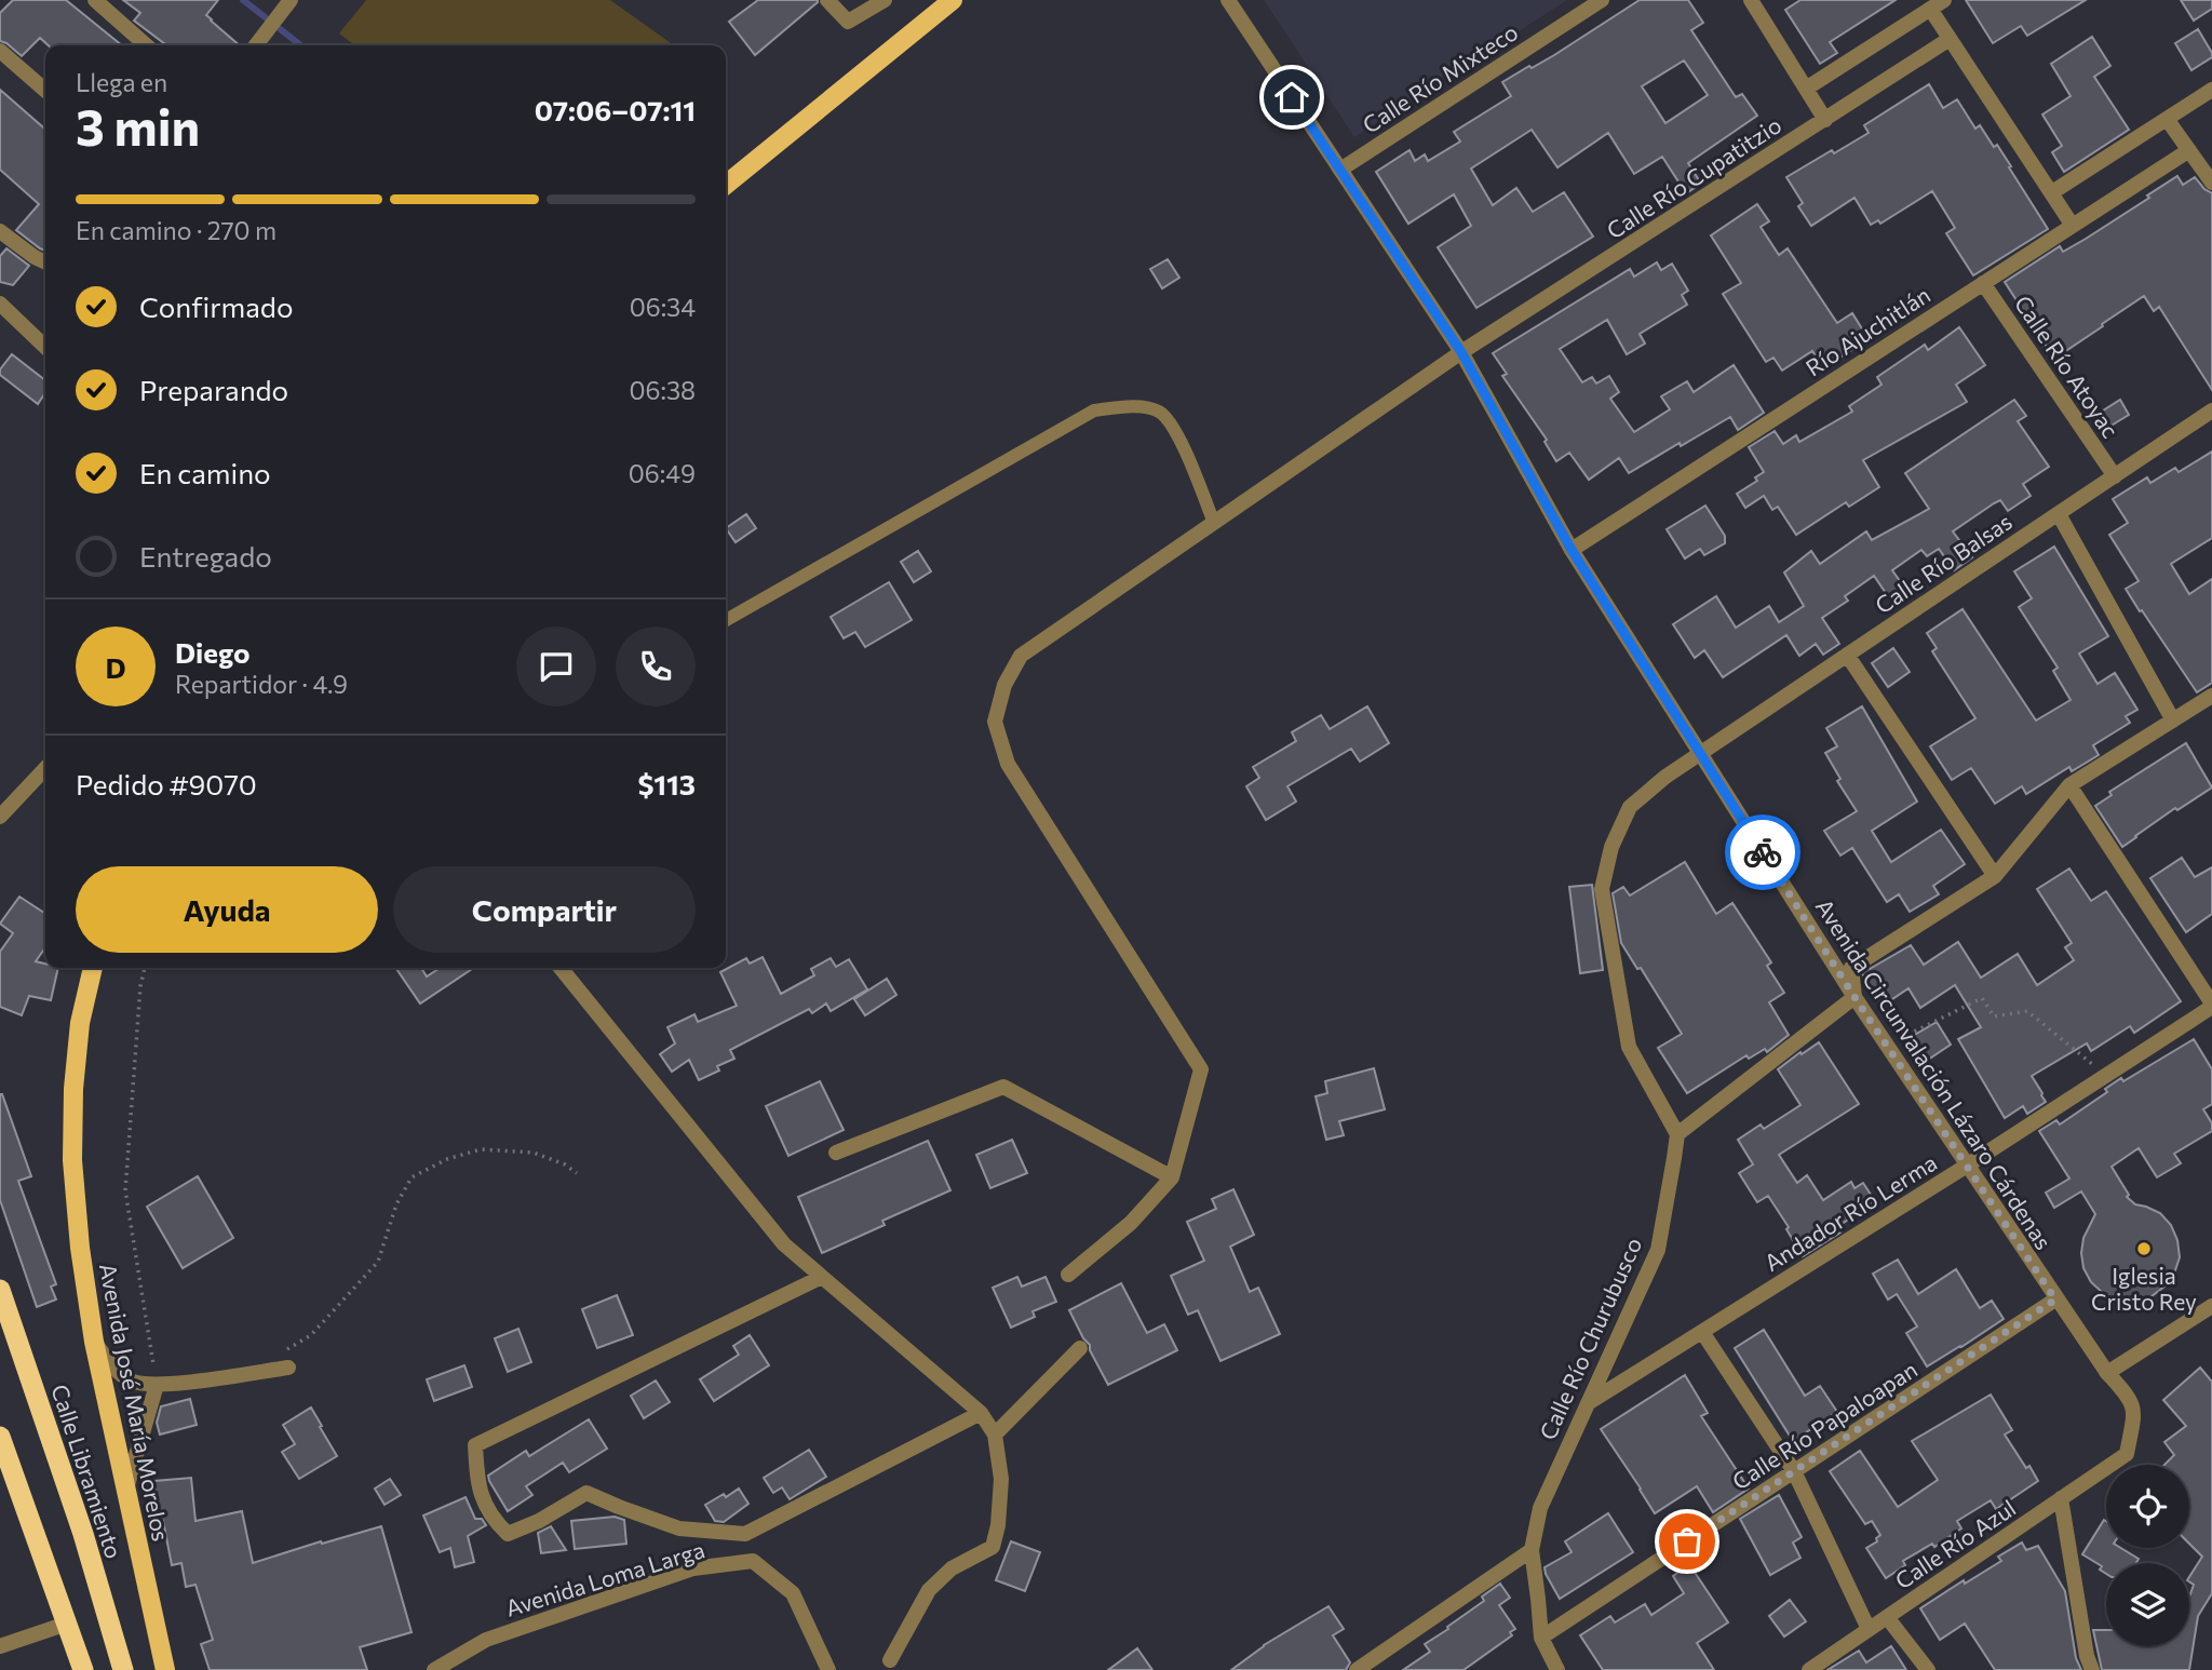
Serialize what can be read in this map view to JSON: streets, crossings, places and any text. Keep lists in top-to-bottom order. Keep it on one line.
{"streets":{"highway":["Calle Libramiento"],"main road":["Avenida José María Morelos"],"street":["Calle Río Mixteco","Calle Río Cupatitzio","Río Ajuchitlán","Calle Río Atoyac","Calle Río Balsas","Avenida Circunvalación Lázaro Cárdenas","Andador Río Lerma","Calle Río Churubusco","Calle Río Papaloapan","Calle Río Azul","Avenida Loma Larga"]},"crossings":[["Calle Río Mixteco","Avenida Circunvalación Lázaro Cárdenas"],["Calle Río Cupatitzio","Avenida Circunvalación Lázaro Cárdenas"],["Río Ajuchitlán","Calle Río Atoyac"],["Río Ajuchitlán","Avenida Circunvalación Lázaro Cárdenas"],["Calle Río Atoyac","Calle Río Balsas"],["Calle Río Balsas","Avenida Circunvalación Lázaro Cárdenas"],["Avenida Circunvalación Lázaro Cárdenas","Andador Río Lerma"],["Avenida Circunvalación Lázaro Cárdenas","Calle Río Papaloapan"],["Avenida Circunvalación Lázaro Cárdenas","Calle Río Azul"],["Andador Río Lerma","Calle Río Churubusco"],["Calle Río Churubusco","Calle Río Papaloapan"]],"places":["Iglesia Cristo Rey"],"page":{"heading":["3 min","Llega en","07:06–07:11"],"panel":["Diego","Repartidor · 4.9","Pedido #9070","$113"],"bar":"En camino · 270 m","list":[["Confirmado","06:34"],["Preparando","06:38"],["En camino","06:49"],"Entregado"],"round":"D","buttons":["Ayuda","Compartir"]}}
